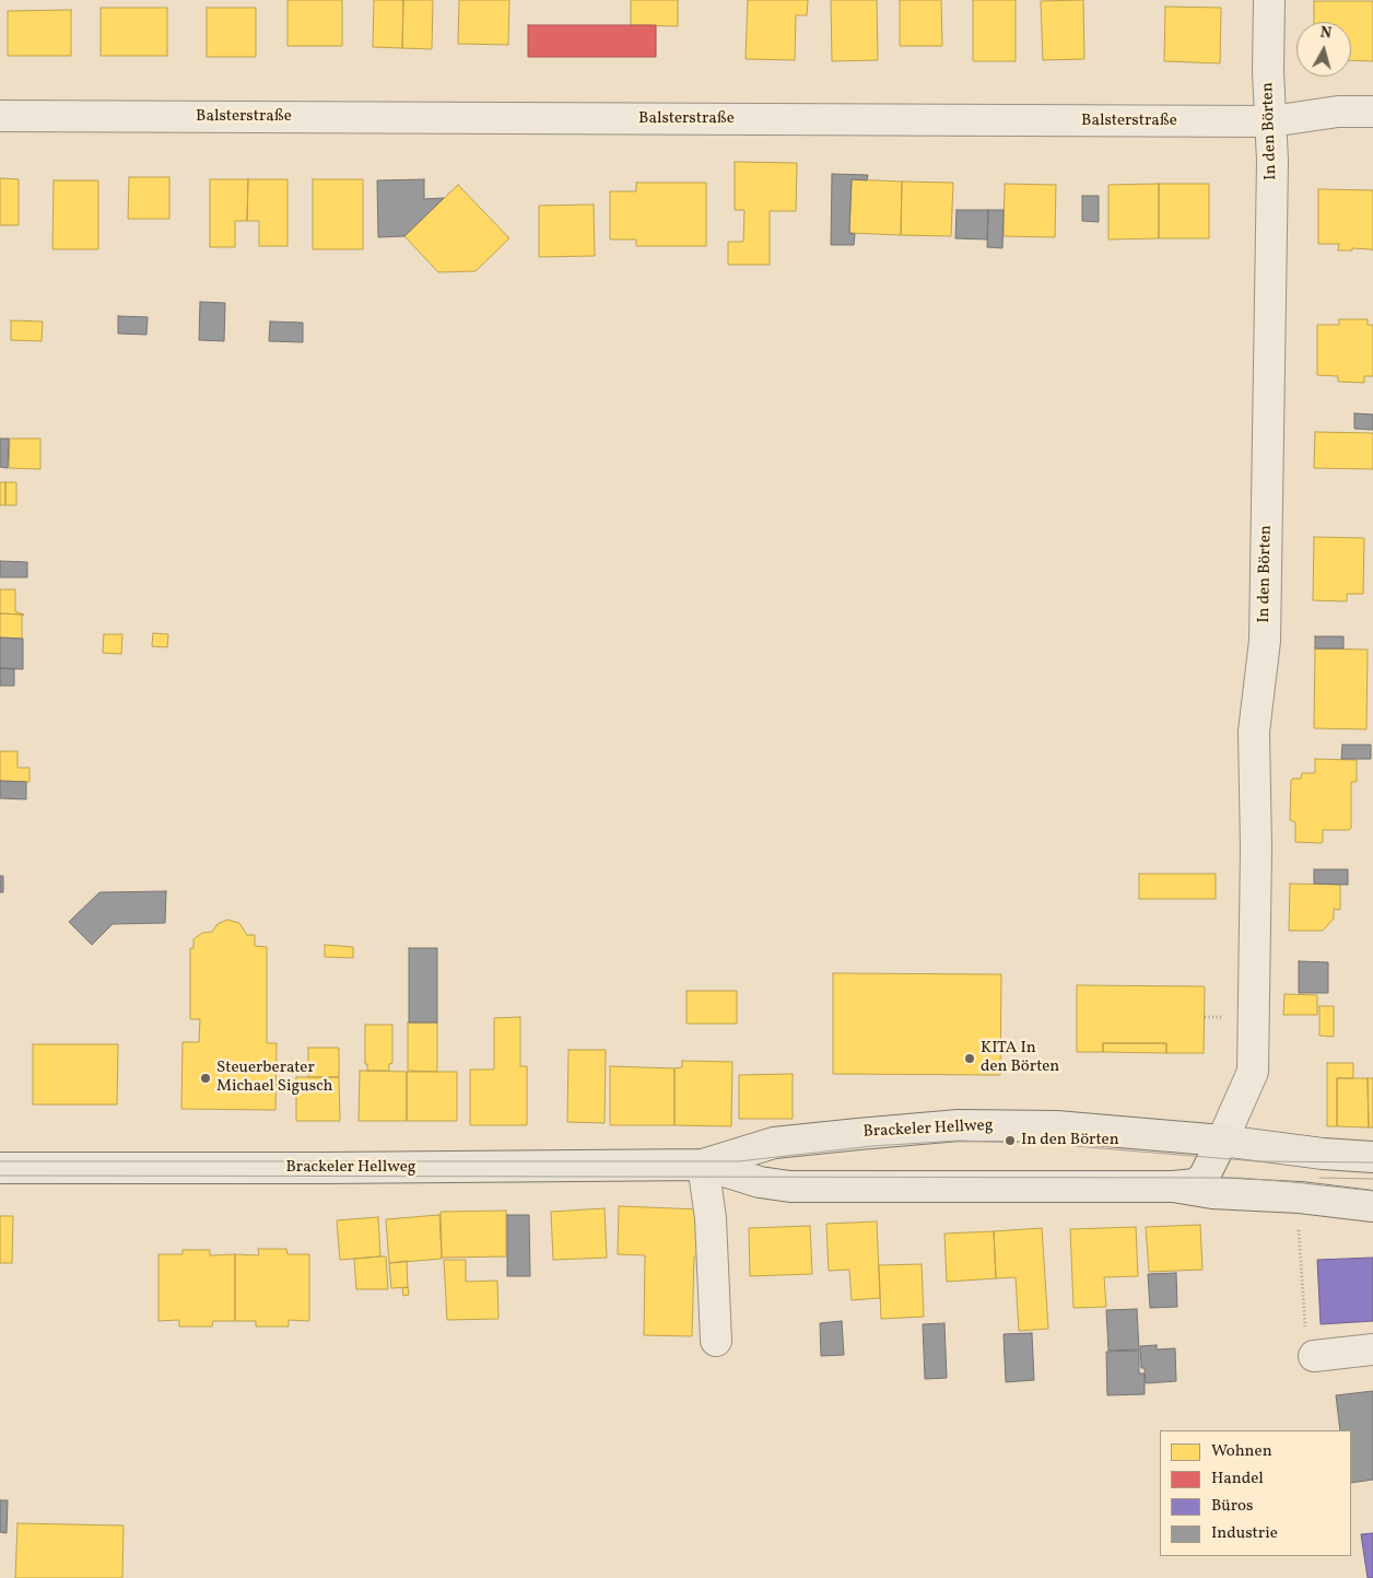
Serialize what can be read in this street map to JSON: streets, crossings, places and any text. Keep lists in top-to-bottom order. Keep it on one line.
{"streets":{"main road":["Brackeler Hellweg"],"street":["Balsterstraße","In den Börten"]},"crossings":[["Balsterstraße","In den Börten"],["In den Börten","Brackeler Hellweg"]],"places":["KITA In den Börten","Steuerberater Michael Sigusch","In den Börten"],"legend":["Wohnen","Handel","Büros","Industrie"],"north":"top"}
